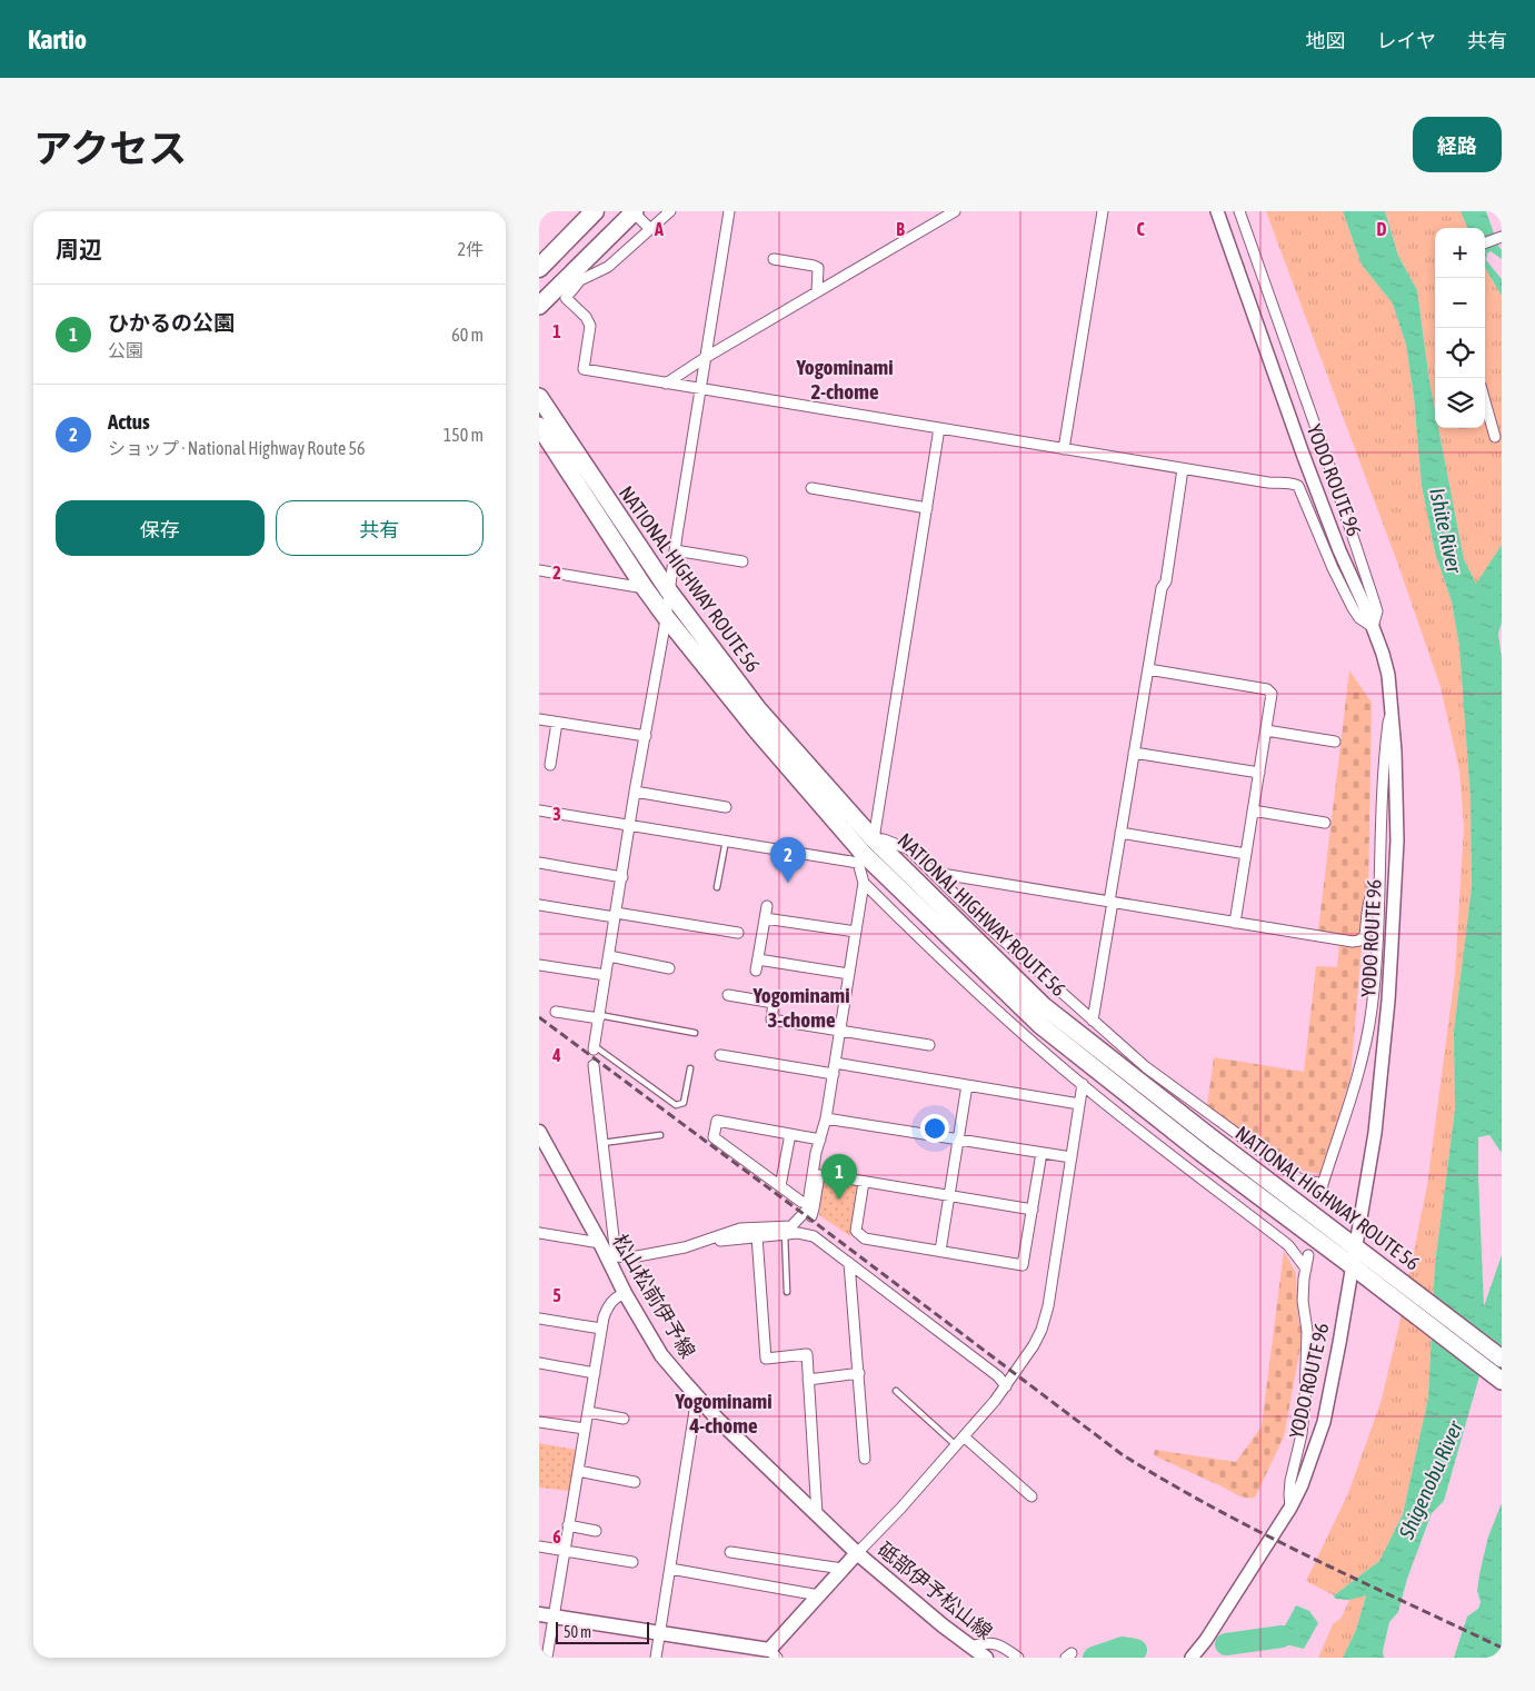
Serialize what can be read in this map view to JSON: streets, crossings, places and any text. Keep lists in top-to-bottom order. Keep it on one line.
{"streets":{"highway":["NATIONAL HIGHWAY ROUTE 56"],"main road":["松山松前伊予線","砥部伊予松山線"],"street":["YODO ROUTE 96"]},"crossings":[["YODO ROUTE 96","NATIONAL HIGHWAY ROUTE 56"],["松山松前伊予線","砥部伊予松山線"]],"districts":["Yogominami 2-chome","Yogominami 3-chome","Yogominami 4-chome"],"water":["Ishite River","Shigenobu River"],"scale_bar":"50 m","page":{"header":"Kartio","nav":["地図","レイヤ","共有"],"title":"アクセス","buttons":["経路",["保存","共有"]],"heading":["周辺","2件"],"map_buttons":["+","−"],"list":[{"mark":"1","name":"ひかるの公園","note":"公園","value":"60 m"},{"mark":"2","name":"Actus","note":"ショップ · National Highway Route 56","value":"150 m"}],"pins":["2","1"],"scale":"50 m"},"grid":{"columns":["A","B","C","D"],"rows":["1","2","3","4","5","6"]}}
